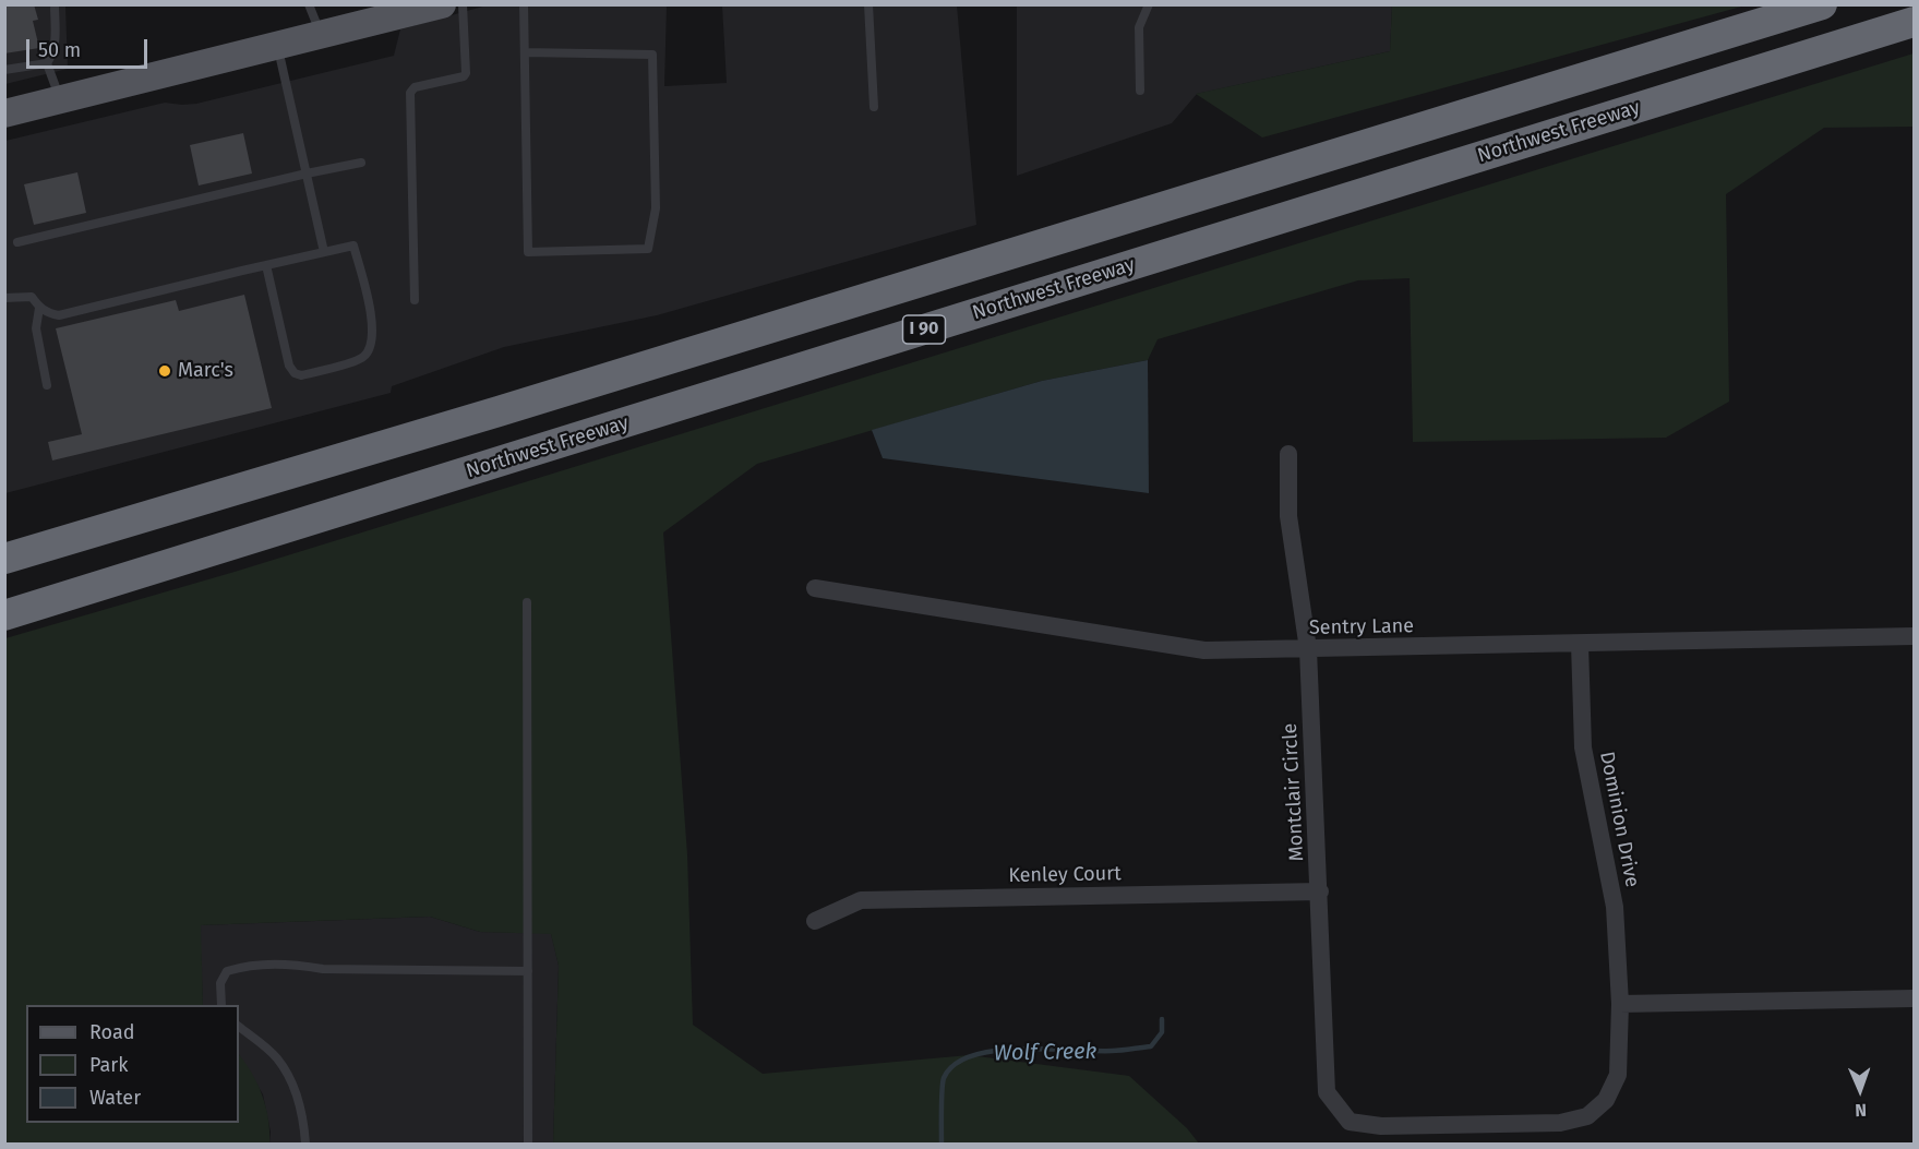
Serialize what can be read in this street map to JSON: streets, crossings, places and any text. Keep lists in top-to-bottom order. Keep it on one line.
{"streets":{"highway":["Northwest Freeway","I 90"],"street":["Sentry Lane","Montclair Circle","Dominion Drive","Kenley Court"]},"crossings":[["Sentry Lane","Montclair Circle"],["Sentry Lane","Dominion Drive"],["Montclair Circle","Dominion Drive"],["Montclair Circle","Kenley Court"]],"water":["Wolf Creek"],"places":["Marc's"],"legend":["Road","Park","Water"],"scale_bar":"50 m","north":"bottom"}
